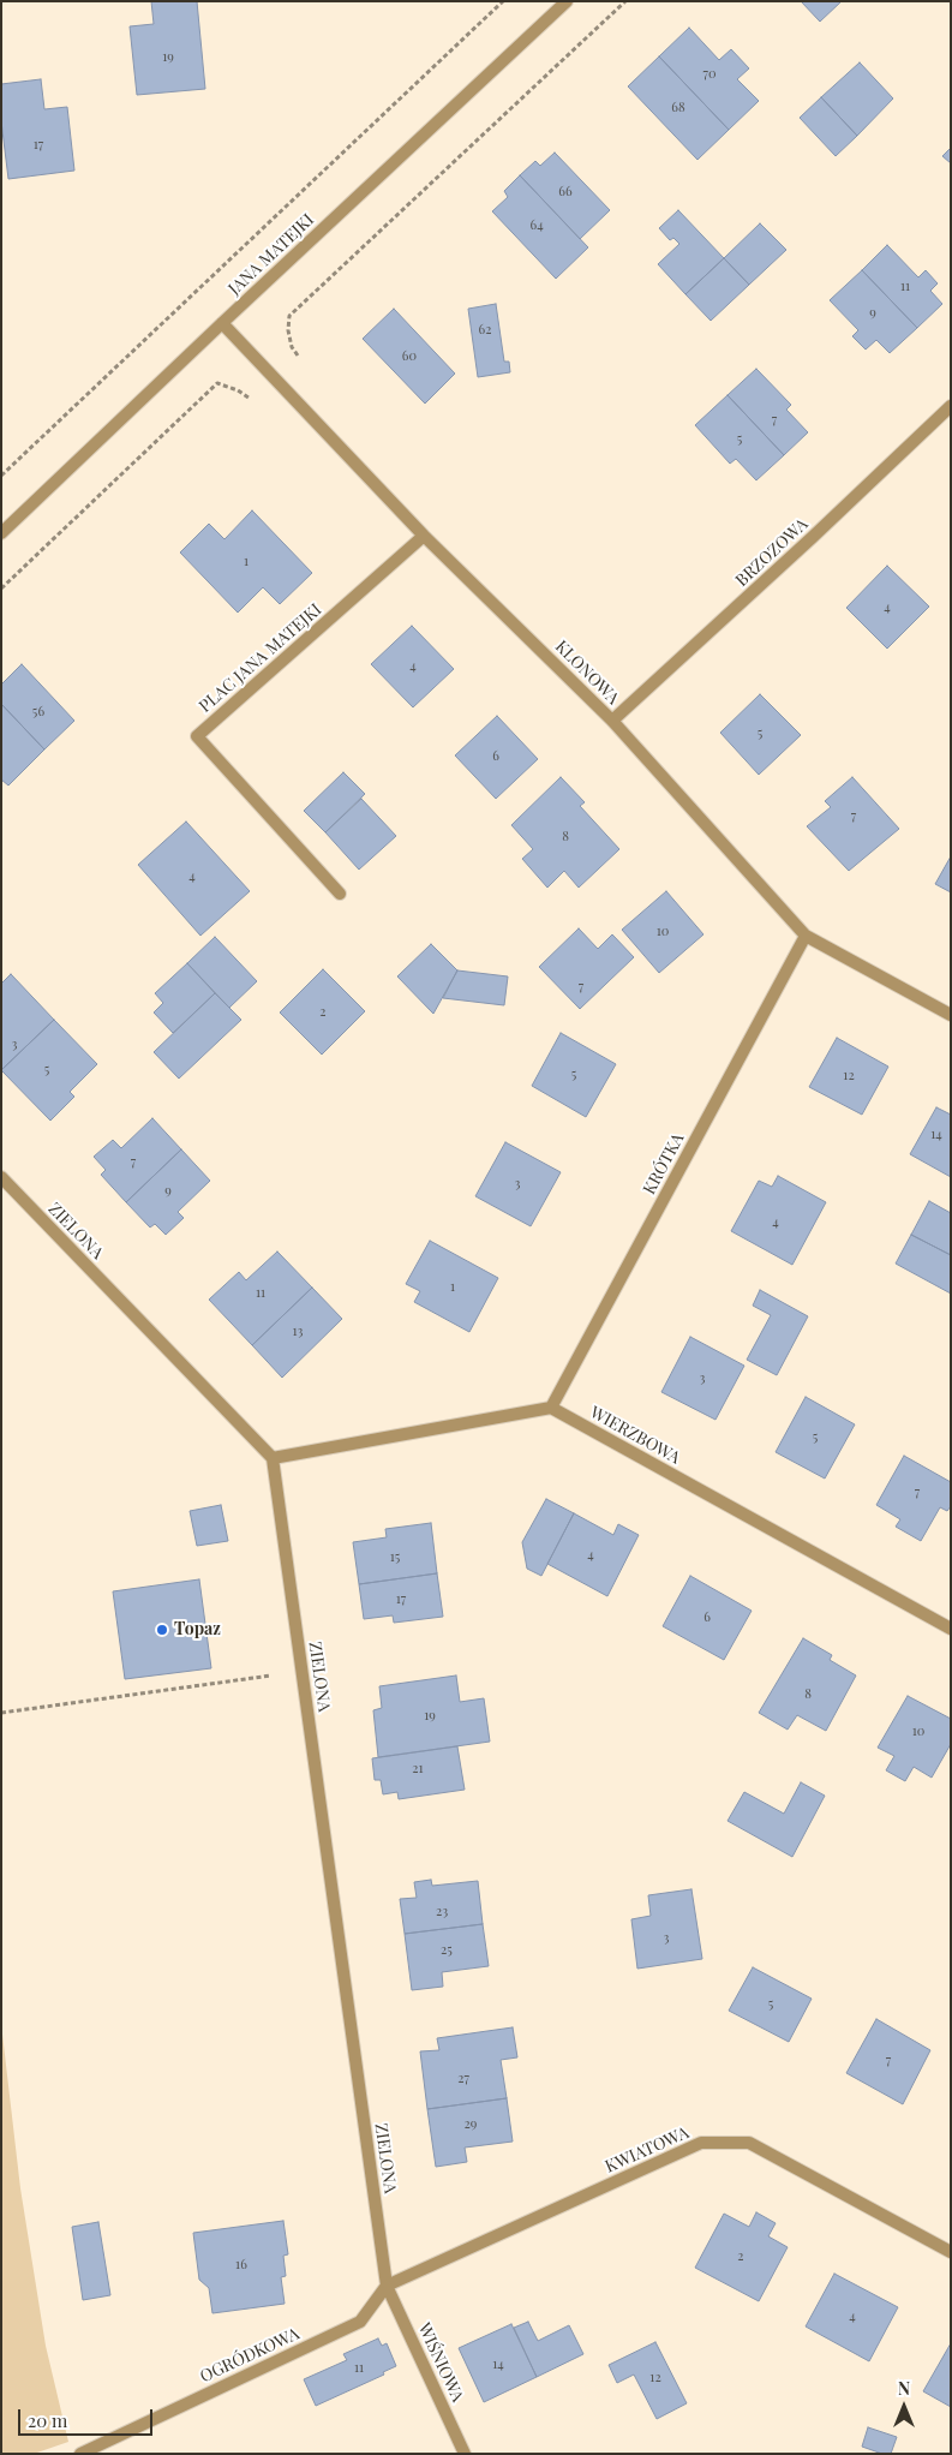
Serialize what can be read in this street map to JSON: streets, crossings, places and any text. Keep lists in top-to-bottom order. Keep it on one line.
{"streets":{"street":["JANA MATEJKI","BRZOZOWA","PLAC JANA MATEJKI","KLONOWA","KRÓTKA","ZIELONA","WIERZBOWA","KWIATOWA","OGRÓDKOWA","WIŚNIOWA"]},"crossings":[["JANA MATEJKI","KLONOWA"],["BRZOZOWA","KLONOWA"],["PLAC JANA MATEJKI","KLONOWA"],["KLONOWA","KRÓTKA"],["KRÓTKA","WIERZBOWA"],["ZIELONA","KWIATOWA"],["ZIELONA","OGRÓDKOWA"],["ZIELONA","WIŚNIOWA"],["KWIATOWA","OGRÓDKOWA"],["KWIATOWA","WIŚNIOWA"],["OGRÓDKOWA","WIŚNIOWA"]],"places":["Topaz"],"house_numbers":["19","70","68","17","66","64","11","9","62","60","7","5","1","4","4","56","5","6","7","8","4","10","7","2","3","5","5","12","14","7","3","9","4","1","11","13","3","5","7","4","15","17","6","8","19","10","21","23","3","25","5","7","27","29","2","16","4","14","11","12"],"scale_bar":"20 m","north":"top"}
